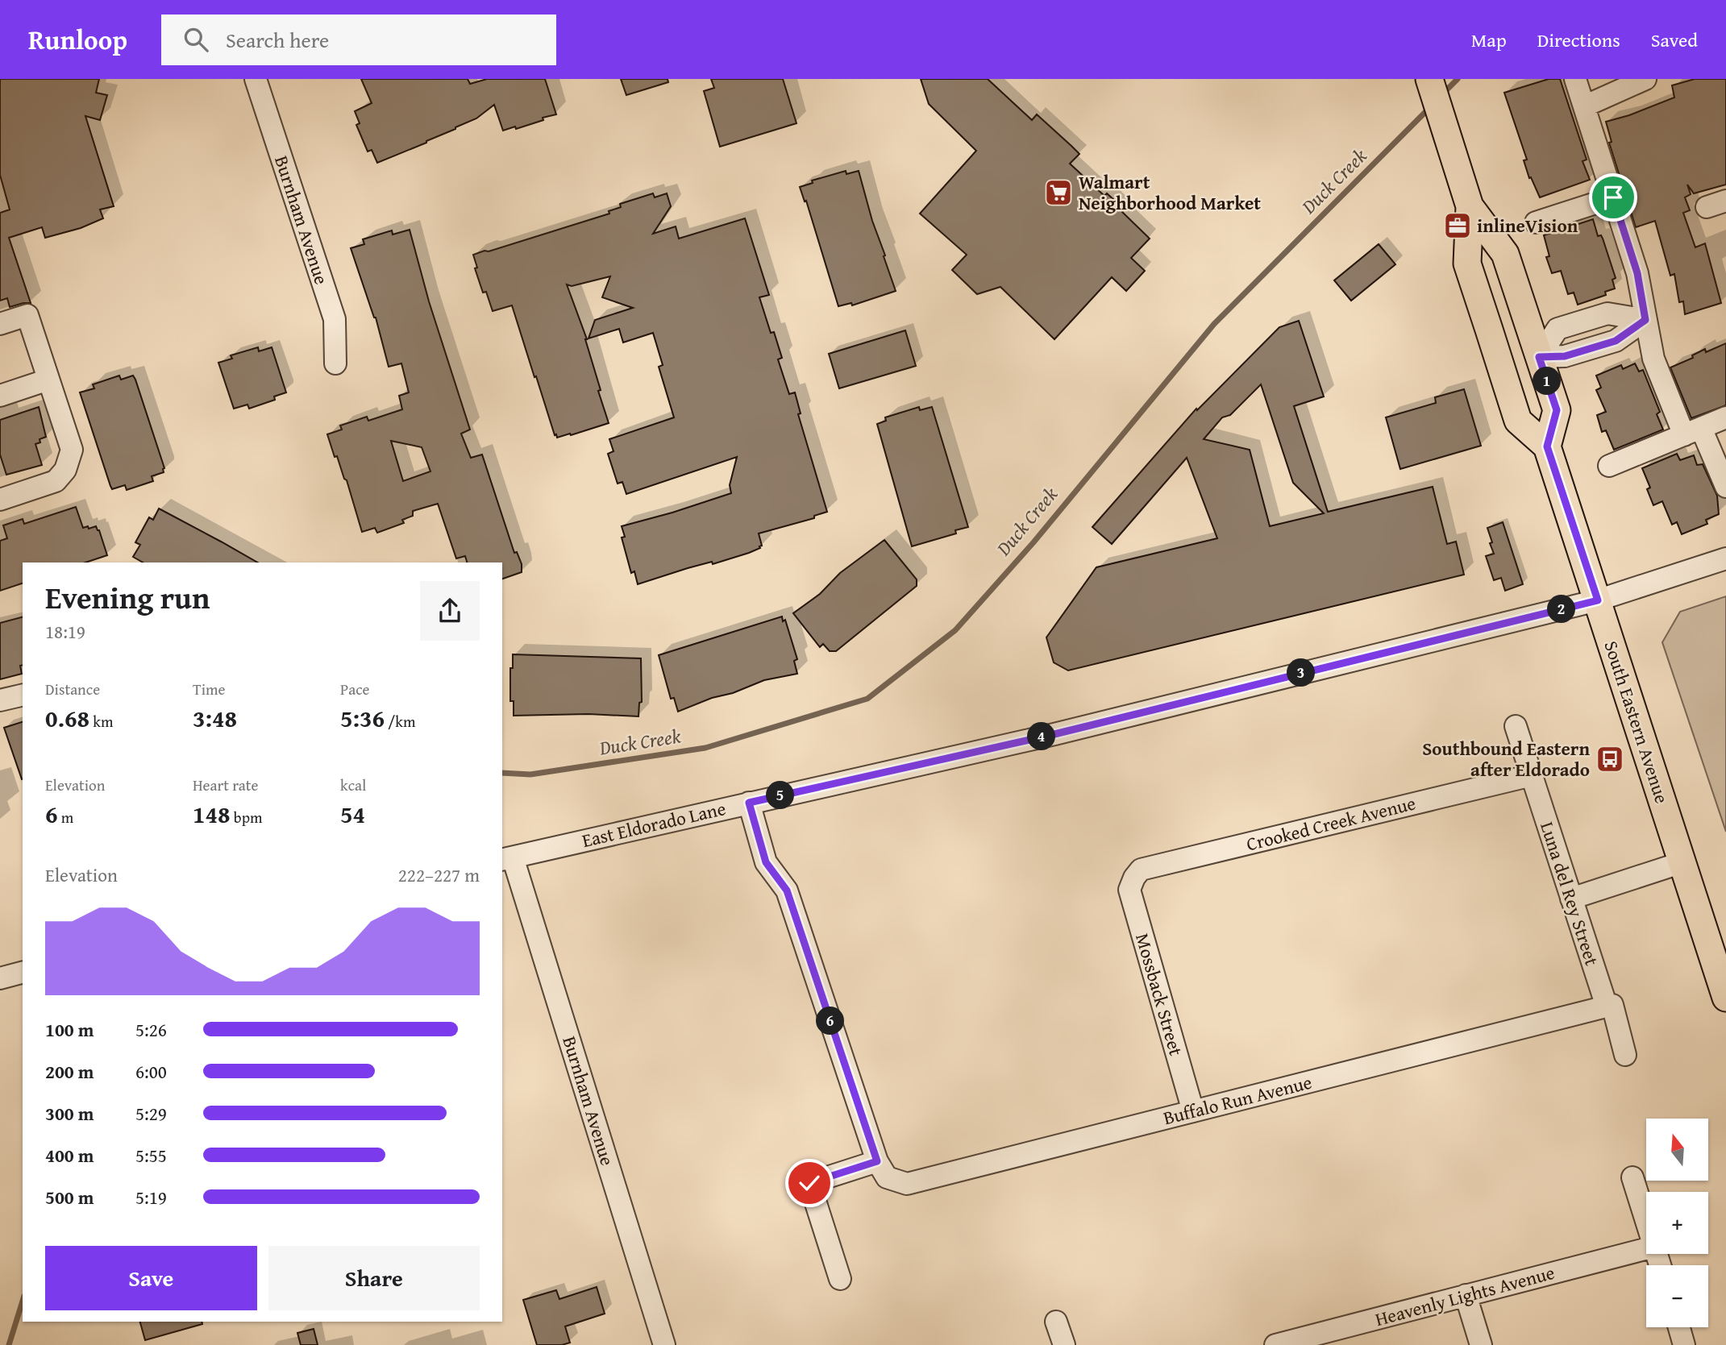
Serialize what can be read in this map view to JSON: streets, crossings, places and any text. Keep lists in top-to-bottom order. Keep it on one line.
{"streets":{"main road":["South Eastern Avenue"],"street":["Burnham Avenue","Crooked Creek Avenue","East Eldorado Lane","Luna del Rey Street","Mossback Street","Buffalo Run Avenue","Heavenly Lights Avenue"]},"crossings":[["Burnham Avenue","East Eldorado Lane"],["South Eastern Avenue","East Eldorado Lane"],["Crooked Creek Avenue","Luna del Rey Street"],["Crooked Creek Avenue","Mossback Street"],["Luna del Rey Street","Buffalo Run Avenue"],["Mossback Street","Buffalo Run Avenue"]],"water":["Duck Creek"],"places":{"supermarket":["Walmart Neighborhood Market"],"office":["inlineVision"],"bus stop":["Southbound Eastern after Eldorado"]},"north":"top","page":{"header":"Runloop","search":"Search here","nav":["Map","Directions","Saved"],"pins":["1","2","3","4","5","6"],"heading":["Evening run","18:19"],"stats":[["Distance","0.68 km"],["Time","3:48"],["Pace","5:36 /km"],["Elevation","6 m"],["Heart rate","148 bpm"],["kcal","54"]],"chart":["Elevation","222–227 m"],"list":[{"name":"100 m","note":"5:26"},{"name":"200 m","note":"6:00"},{"name":"300 m","note":"5:29"},{"name":"400 m","note":"5:55"},{"name":"500 m","note":"5:19"}],"map_buttons":["+","−"],"buttons":["Save","Share"]}}
